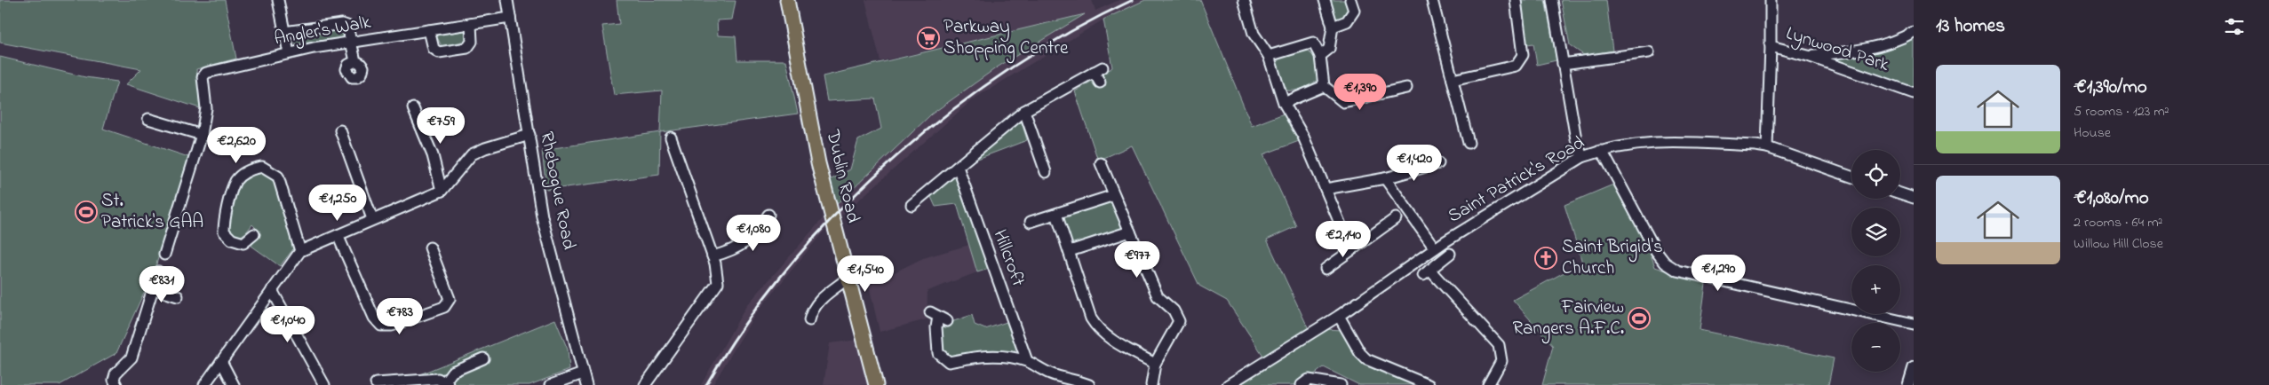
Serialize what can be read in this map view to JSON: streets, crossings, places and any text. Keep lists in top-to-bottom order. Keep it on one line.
{"streets":{"main road":["Dublin Road"],"street":["Angler's Walk","Lynwood Park","Saint Patrick's Road","Rhebogue Road","Hillcroft"]},"crossings":[["Angler's Walk","Rhebogue Road"],["Lynwood Park","Saint Patrick's Road"]],"places":{"supermarket":["Parkway Shopping Centre"],"sports":["St. Patrick's GAA","Fairview Rangers A.F.C."],"church":["Saint Brigid's Church"]},"page":{"heading":"13 homes","list":[{"name":"€1,390/mo","note":"5 rooms · 123 m² · House"},{"name":"€1,080/mo","note":"2 rooms · 64 m² · Willow Hill Close"}],"price":["€1,390","€759","€2,620","€1,420","€1,250","€1,080","€2,140","€977","€1,290","€1,540","€831","€783","€1,040"],"map_buttons":["+","−"]}}
